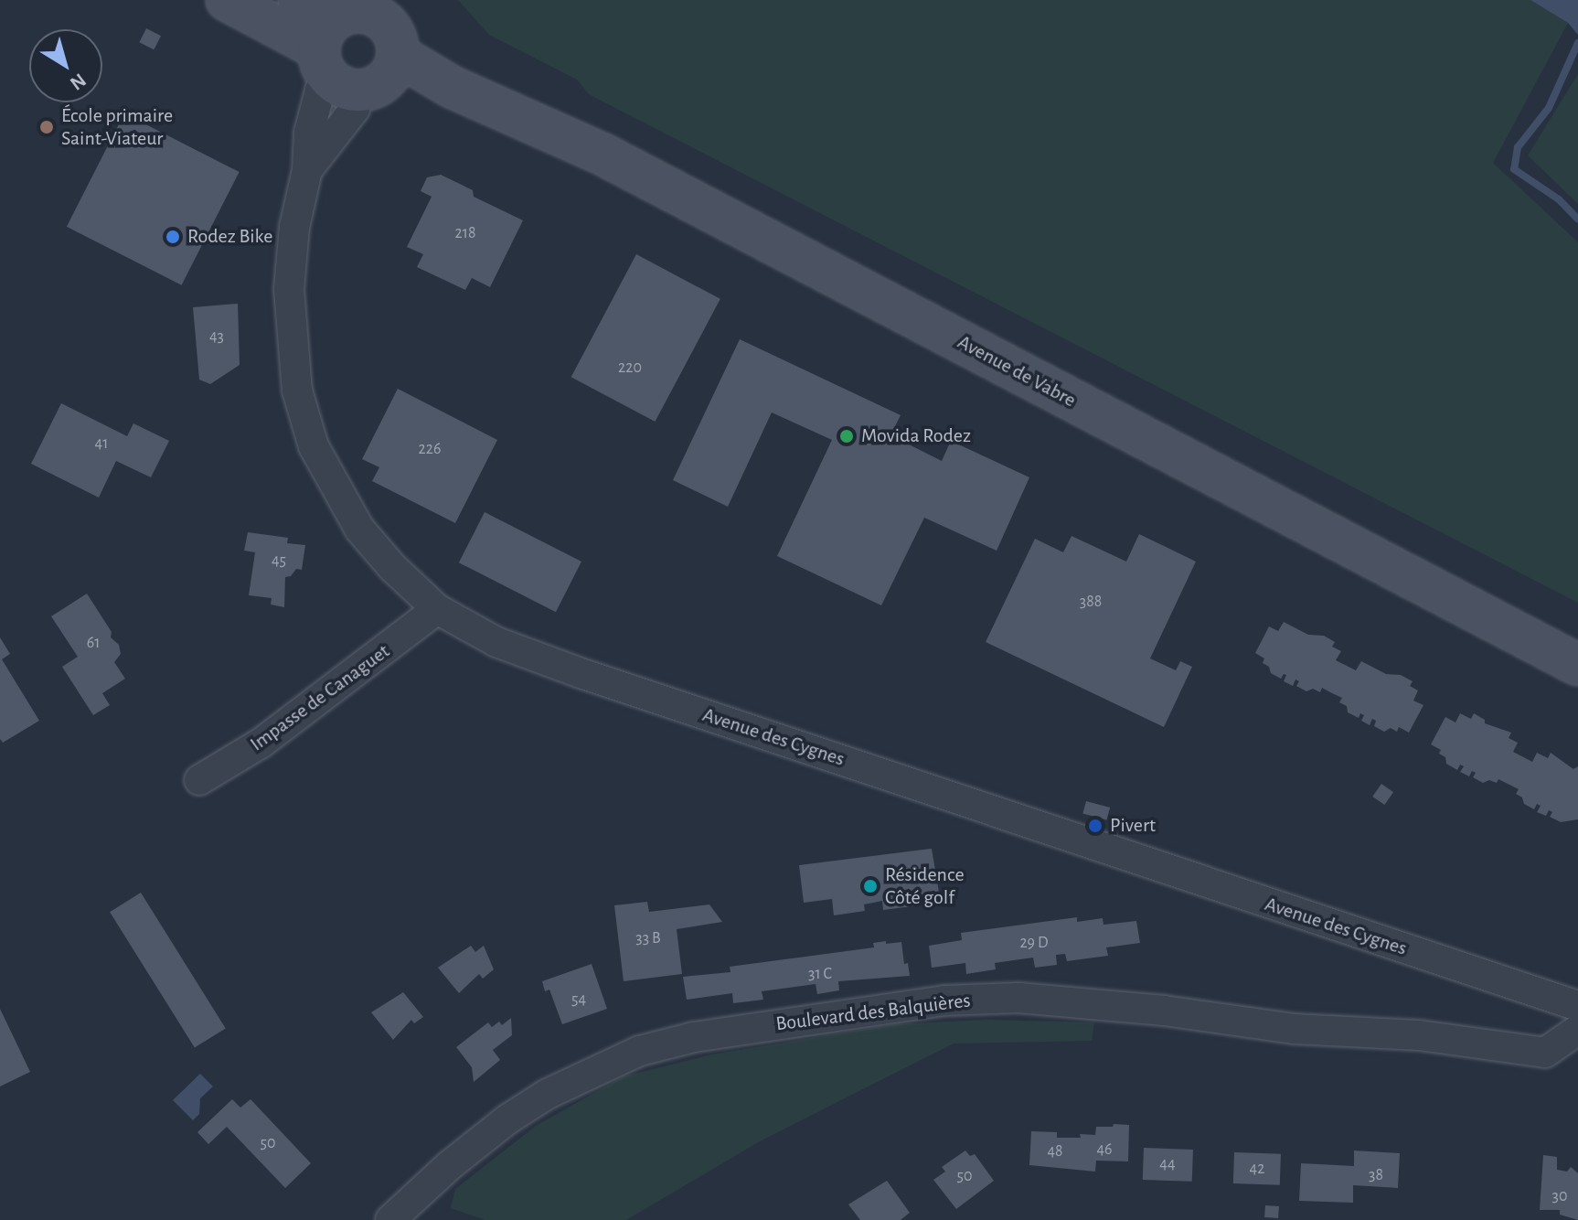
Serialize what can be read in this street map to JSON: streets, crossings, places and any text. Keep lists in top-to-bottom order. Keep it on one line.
{"streets":{"main road":["Avenue de Vabre"],"street":["Impasse de Canaguet","Avenue des Cygnes","Boulevard des Balquières"]},"crossings":[["Avenue de Vabre","Avenue des Cygnes"],["Impasse de Canaguet","Avenue des Cygnes"]],"places":["École primaire Saint-Viateur","Rodez Bike","Movida Rodez","Pivert","Résidence Côté golf"],"house_numbers":["218","43","220","41","226","45","388","61","33 B","29 D","31 C","54","50","46","48","44","42","38","50","30"],"north":"bottom right"}
